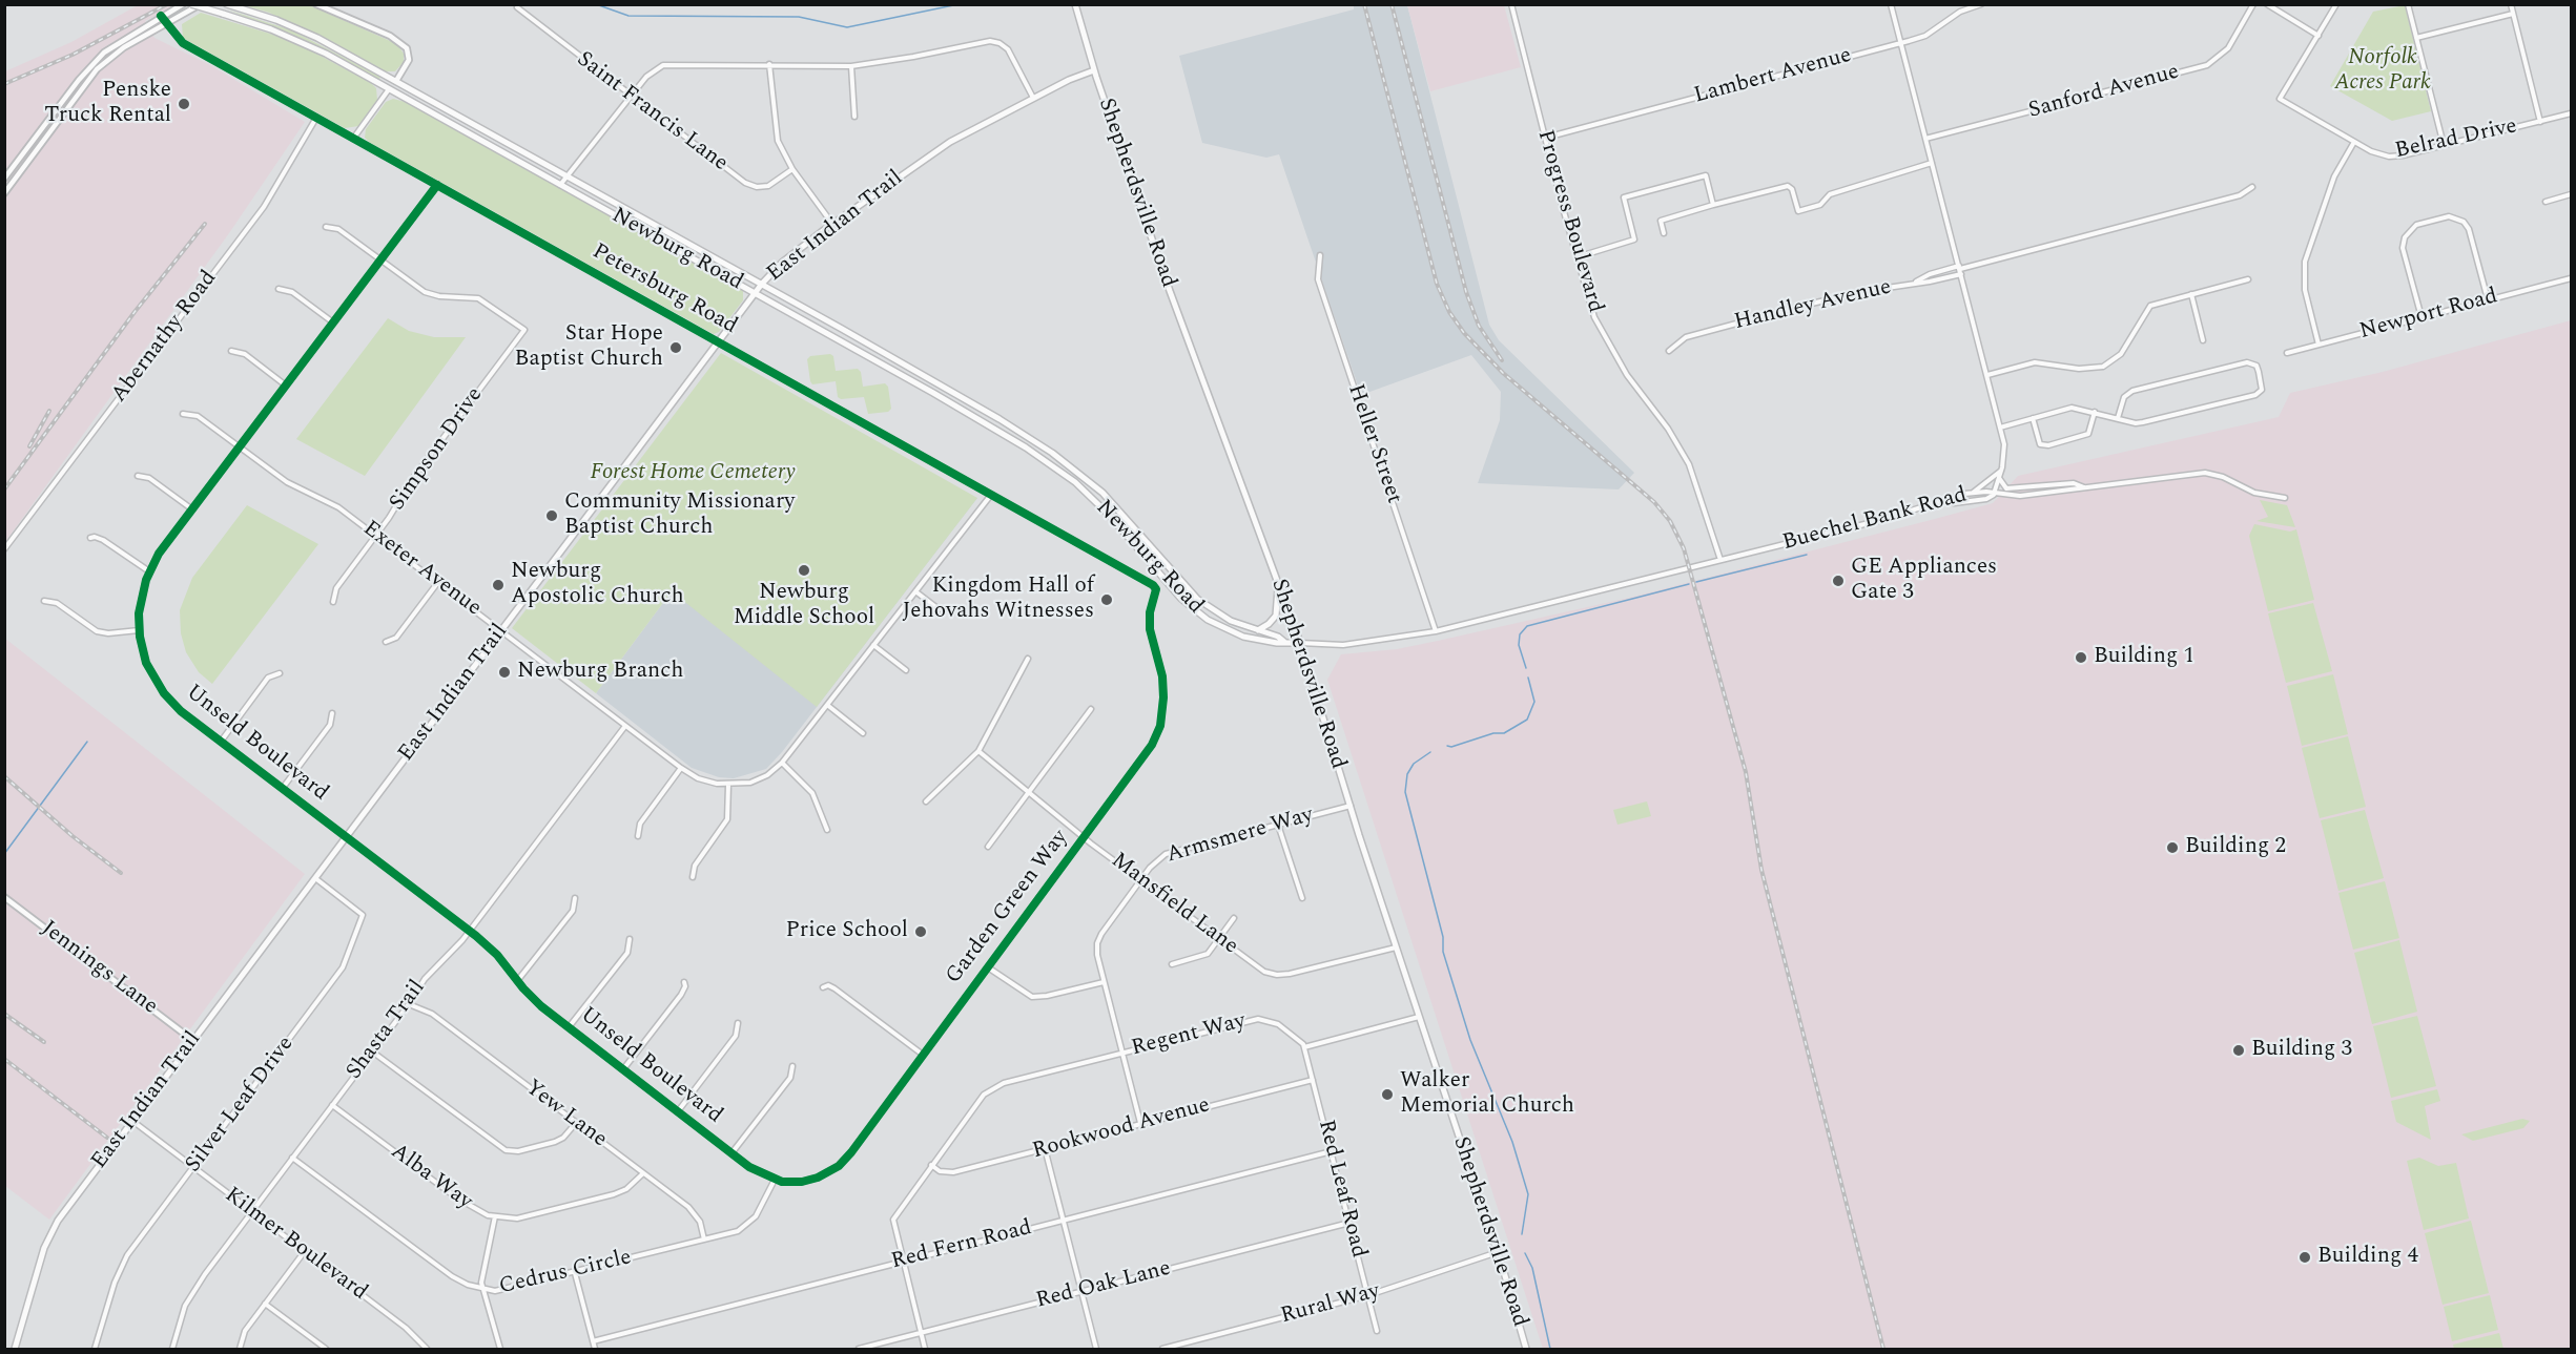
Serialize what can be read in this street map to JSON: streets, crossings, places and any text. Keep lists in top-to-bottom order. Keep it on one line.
{"streets":{"main road":["Shepherdsville Road","East Indian Trail","Newburg Road"],"street":["Lambert Avenue","Sanford Avenue","Saint Francis Lane","Belrad Drive","Progress Boulevard","Petersburg Road","Handley Avenue","Newport Road","Abernathy Road","Heller Street","Simpson Drive","Buechel Bank Road","Exeter Avenue","Unseld Boulevard","Armsmere Way","Mansfield Lane","Garden Green Way","Jennings Lane","Shasta Trail","Regent Way","Silver Leaf Drive","Yew Lane","Rookwood Avenue","Alba Way","Red Leaf Road","Kilmer Boulevard","Red Fern Road","Cedrus Circle","Red Oak Lane","Rural Way"]},"crossings":[["Lambert Avenue","Buechel Bank Road"],["Sanford Avenue","Buechel Bank Road"],["Shepherdsville Road","East Indian Trail"],["Shepherdsville Road","Newburg Road"],["Shepherdsville Road","Buechel Bank Road"],["Shepherdsville Road","Armsmere Way"],["Shepherdsville Road","Mansfield Lane"],["Shepherdsville Road","Rural Way"],["Progress Boulevard","Buechel Bank Road"],["East Indian Trail","Newburg Road"],["East Indian Trail","Petersburg Road"],["East Indian Trail","Exeter Avenue"],["East Indian Trail","Unseld Boulevard"],["East Indian Trail","Jennings Lane"],["East Indian Trail","Silver Leaf Drive"],["East Indian Trail","Kilmer Boulevard"],["Newburg Road","Buechel Bank Road"],["Petersburg Road","Abernathy Road"],["Petersburg Road","Exeter Avenue"],["Petersburg Road","Unseld Boulevard"],["Petersburg Road","Garden Green Way"],["Handley Avenue","Buechel Bank Road"],["Heller Street","Buechel Bank Road"],["Simpson Drive","Exeter Avenue"],["Simpson Drive","Unseld Boulevard"],["Exeter Avenue","Unseld Boulevard"],["Exeter Avenue","Shasta Trail"],["Unseld Boulevard","Garden Green Way"],["Unseld Boulevard","Shasta Trail"],["Unseld Boulevard","Cedrus Circle"],["Armsmere Way","Mansfield Lane"],["Armsmere Way","Regent Way"],["Armsmere Way","Rookwood Avenue"],["Mansfield Lane","Garden Green Way"],["Garden Green Way","Cedrus Circle"],["Shasta Trail","Yew Lane"],["Shasta Trail","Alba Way"],["Shasta Trail","Kilmer Boulevard"],["Shasta Trail","Cedrus Circle"],["Regent Way","Rookwood Avenue"],["Regent Way","Red Leaf Road"],["Silver Leaf Drive","Kilmer Boulevard"],["Yew Lane","Alba Way"],["Yew Lane","Cedrus Circle"],["Rookwood Avenue","Red Leaf Road"],["Red Leaf Road","Red Fern Road"],["Red Leaf Road","Red Oak Lane"],["Red Leaf Road","Rural Way"]],"parks":["Norfolk Acres Park","Forest Home Cemetery"],"places":["Penske Truck Rental","Star Hope Baptist Church","Community Missionary Baptist Church","Newburg Middle School","GE Appliances Gate 3","Newburg Apostolic Church","Kingdom Hall of Jehovahs Witnesses","Building 1","Newburg Branch","Building 2","Price School","Building 3","Walker Memorial Church","Building 4"]}
